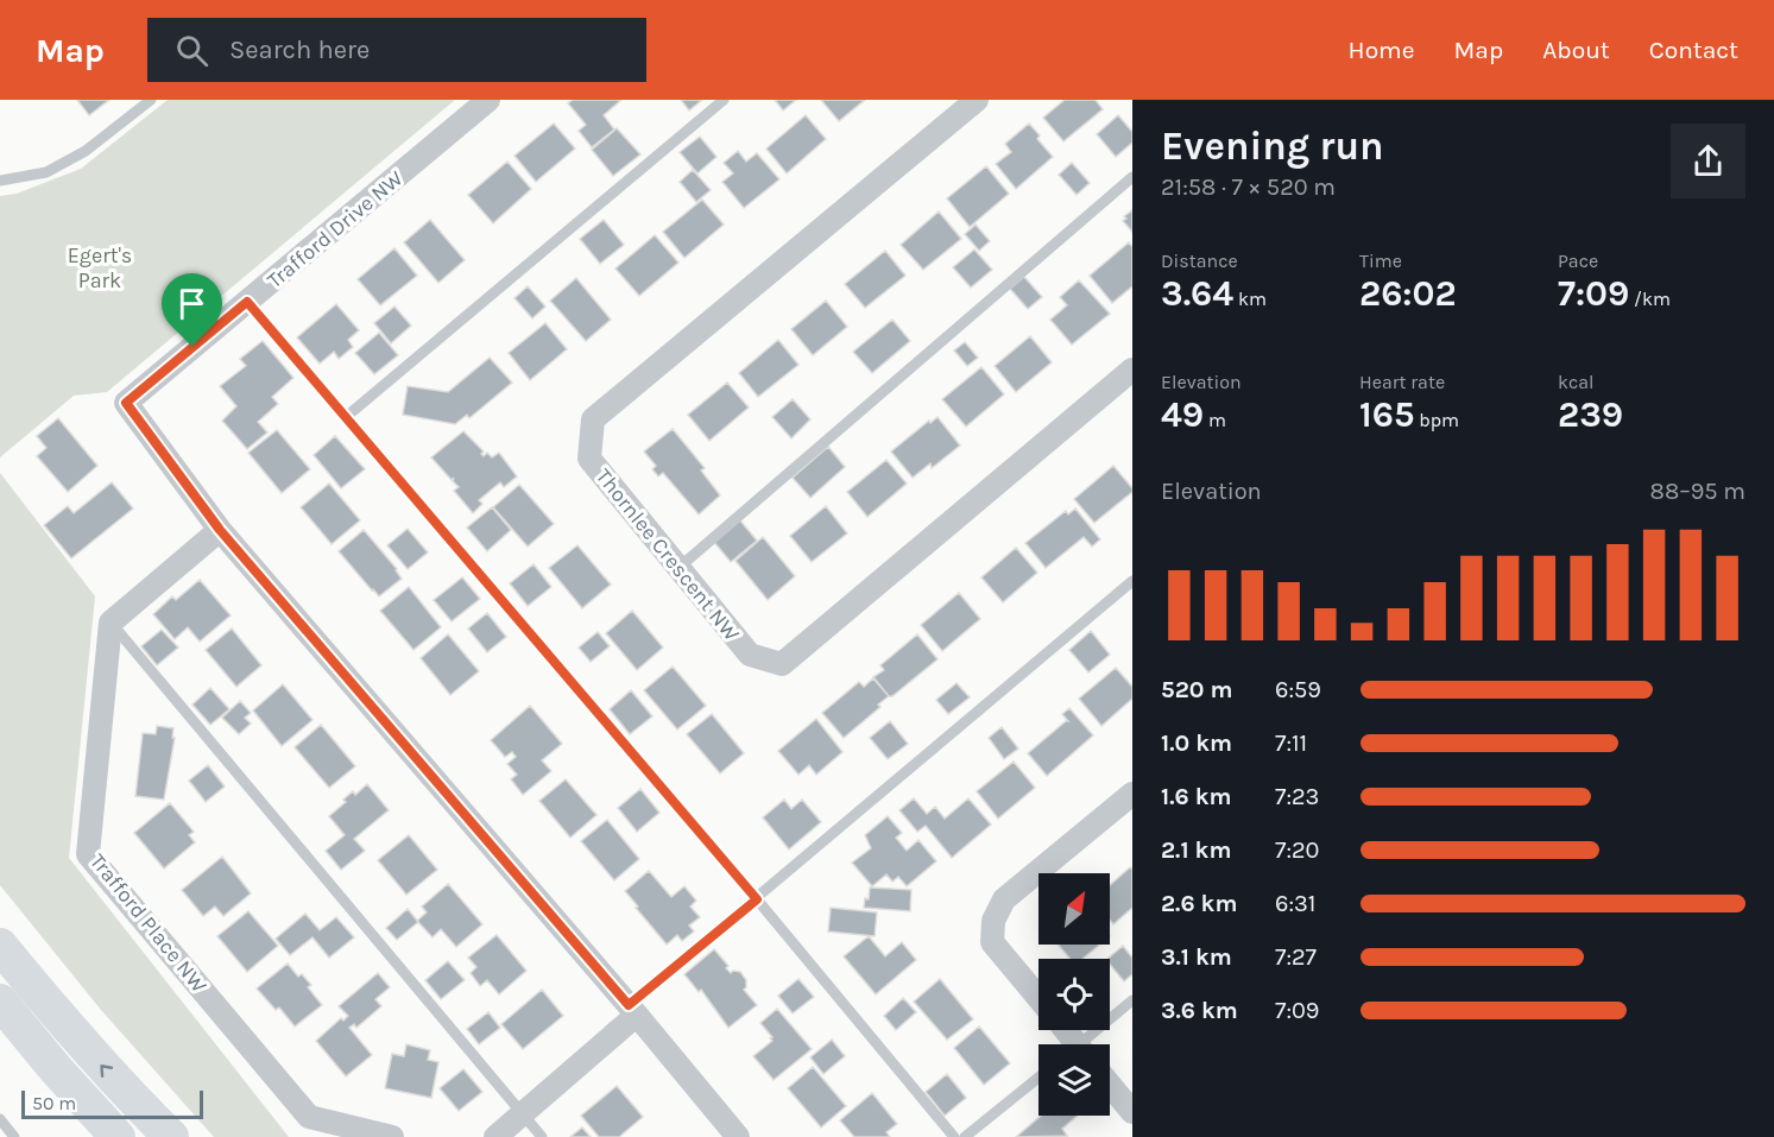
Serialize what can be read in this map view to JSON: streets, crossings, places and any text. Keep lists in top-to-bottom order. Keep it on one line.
{"streets":{"street":["Trafford Drive NW","Thornlee Crescent NW","Trafford Place NW"]},"parks":["Egert's Park"],"scale_bar":"50 m","north":"top right","page":{"header":"Map","search":"Search here","nav":["Home","Map","About","Contact"],"heading":["Evening run","21:58 · 7 × 520 m"],"stats":[["Distance","3.64 km"],["Time","26:02"],["Pace","7:09 /km"],["Elevation","49 m"],["Heart rate","165 bpm"],["kcal","239"]],"chart":["Elevation","88–95 m"],"list":[{"name":"520 m","note":"6:59"},{"name":"1.0 km","note":"7:11"},{"name":"1.6 km","note":"7:23"},{"name":"2.1 km","note":"7:20"},{"name":"2.6 km","note":"6:31"},{"name":"3.1 km","note":"7:27"},{"name":"3.6 km","note":"7:09"}],"scale":"50 m"}}
